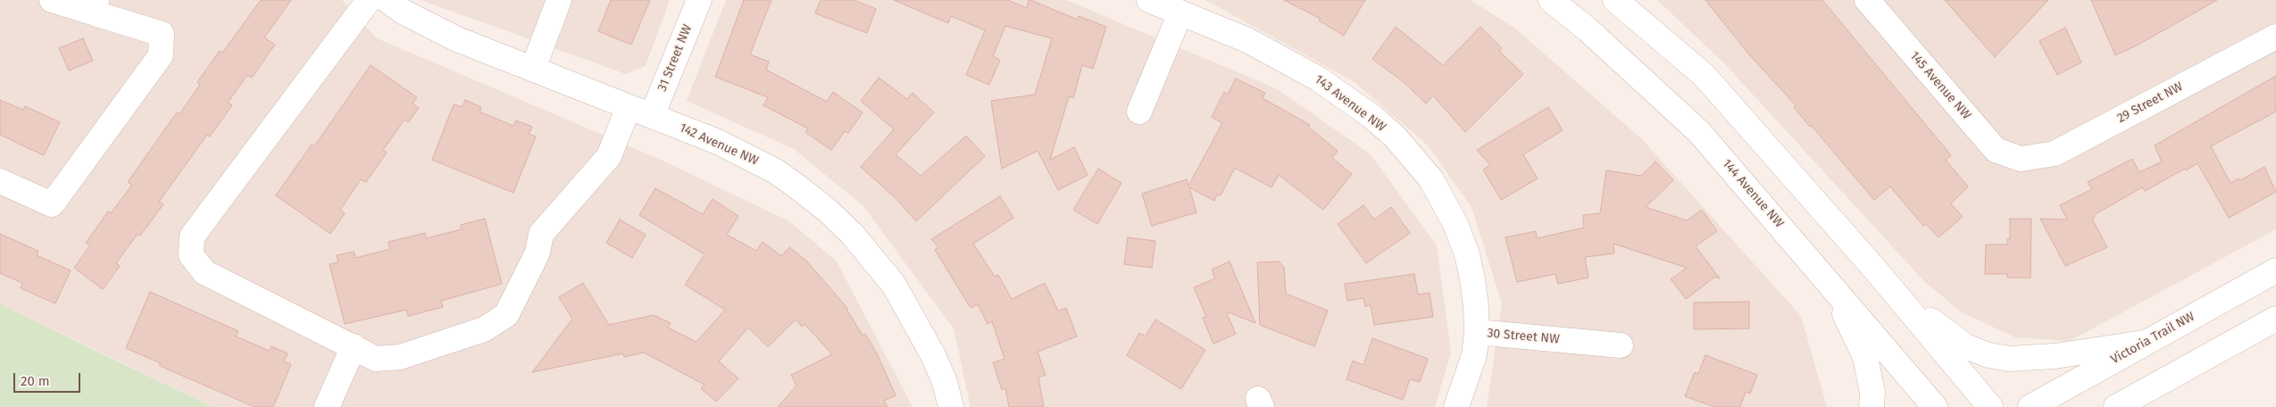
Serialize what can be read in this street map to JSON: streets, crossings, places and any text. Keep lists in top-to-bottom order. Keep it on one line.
{"streets":{"street":["31 Street NW","145 Avenue NW","29 Street NW","143 Avenue NW","142 Avenue NW","144 Avenue NW","30 Street NW","Victoria Trail NW"]},"crossings":[["31 Street NW","142 Avenue NW"],["145 Avenue NW","29 Street NW"],["143 Avenue NW","30 Street NW"]],"scale_bar":"20 m"}
